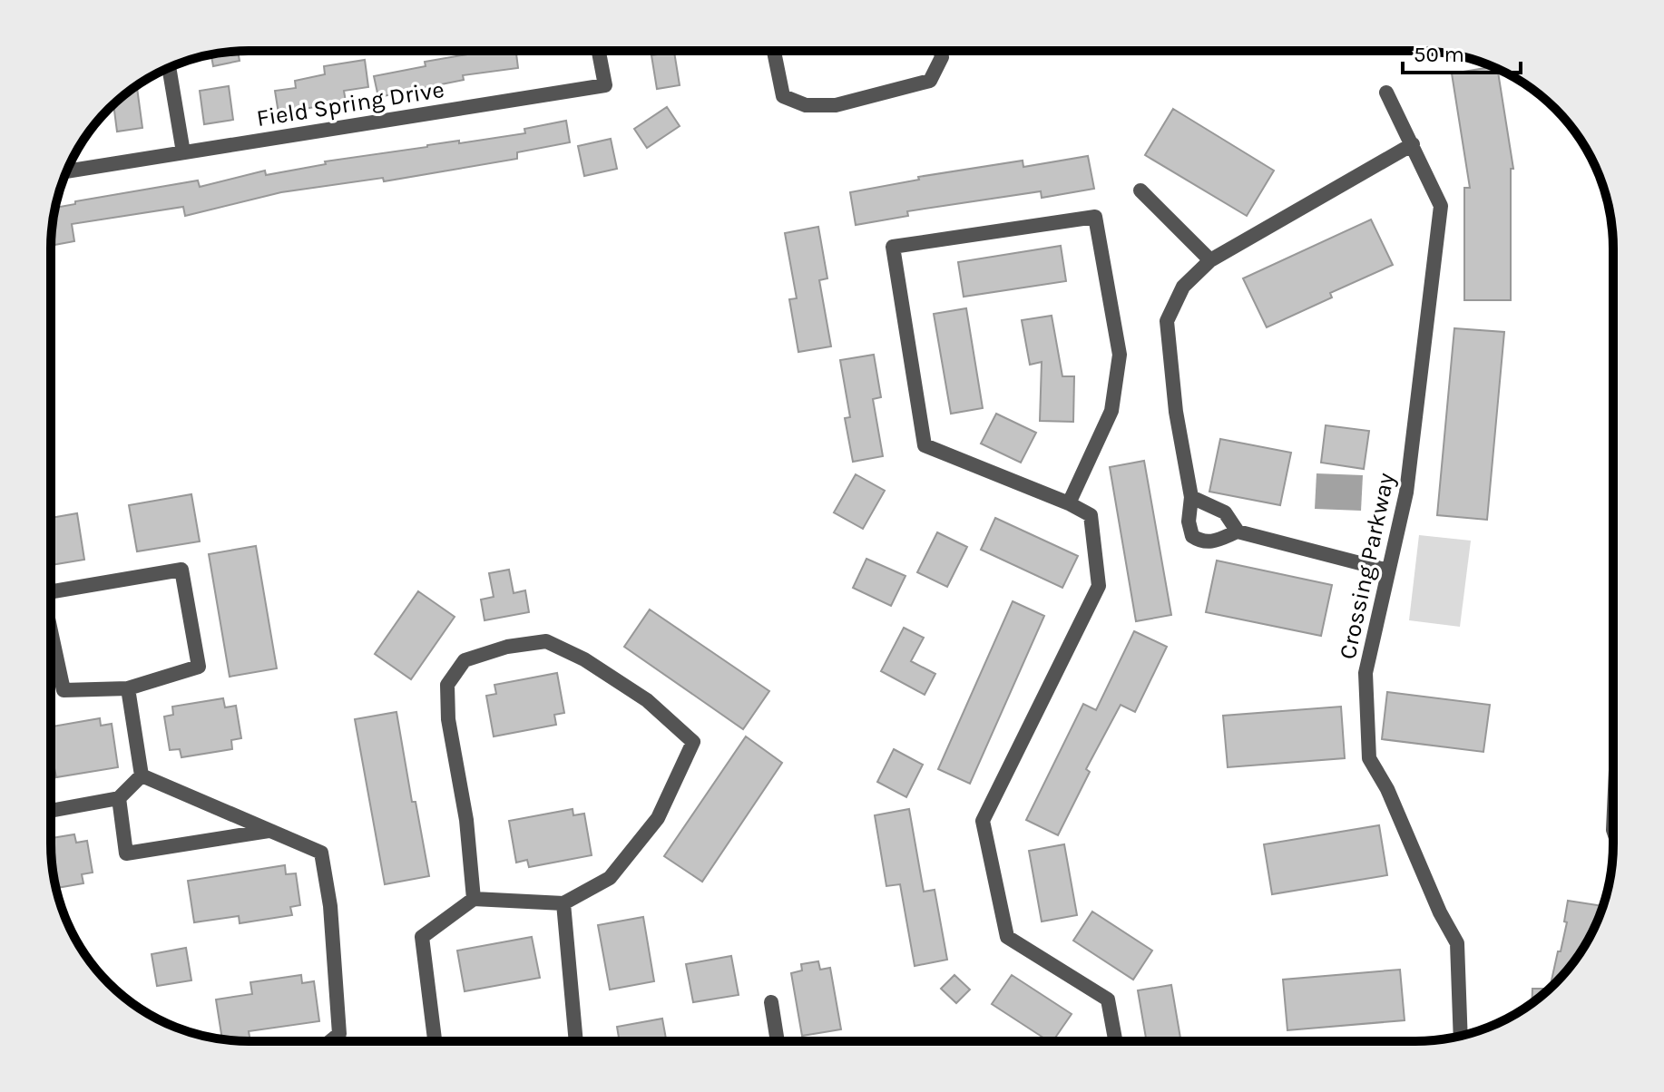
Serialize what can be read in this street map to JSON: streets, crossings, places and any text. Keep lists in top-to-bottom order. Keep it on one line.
{"streets":{"street":["Field Spring Drive","Crossing Parkway"]},"scale_bar":"50 m"}
